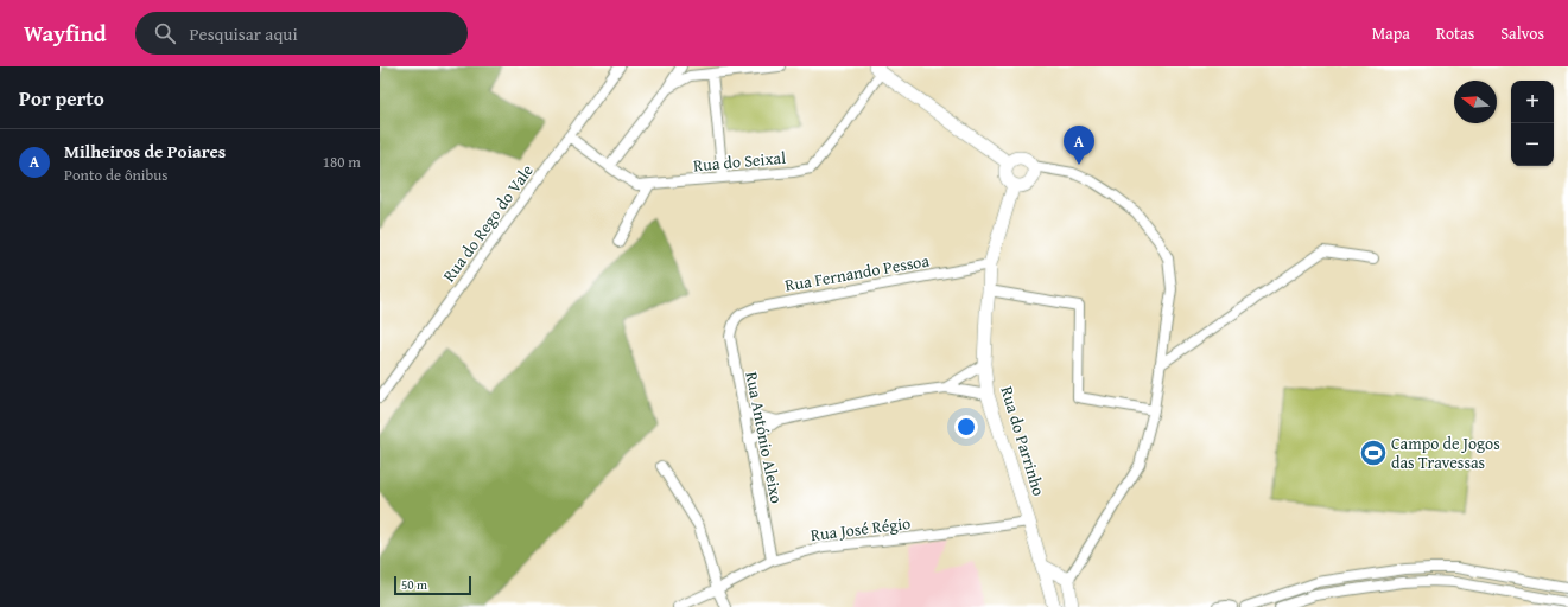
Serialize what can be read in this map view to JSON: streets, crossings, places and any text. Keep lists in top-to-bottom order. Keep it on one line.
{"streets":{"street":["Rua do Seixal","Rua do Rego do Vale","Rua Fernando Pessoa","Rua António Aleixo","Rua do Parrinho","Rua José Régio"]},"crossings":[["Rua do Seixal","Rua do Rego do Vale"],["Rua Fernando Pessoa","Rua António Aleixo"],["Rua Fernando Pessoa","Rua do Parrinho"],["Rua António Aleixo","Rua José Régio"],["Rua do Parrinho","Rua José Régio"]],"places":{"sports":["Campo de Jogos das Travessas"]},"scale_bar":"50 m","north":"left","page":{"header":"Wayfind","search":"Pesquisar aqui","nav":["Mapa","Rotas","Salvos"],"heading":"Por perto","map_buttons":["+","−"],"pins":"A","list":[{"mark":"A","name":"Milheiros de Poiares","note":"Ponto de ônibus","value":"180 m"}],"scale":"50 m"}}
